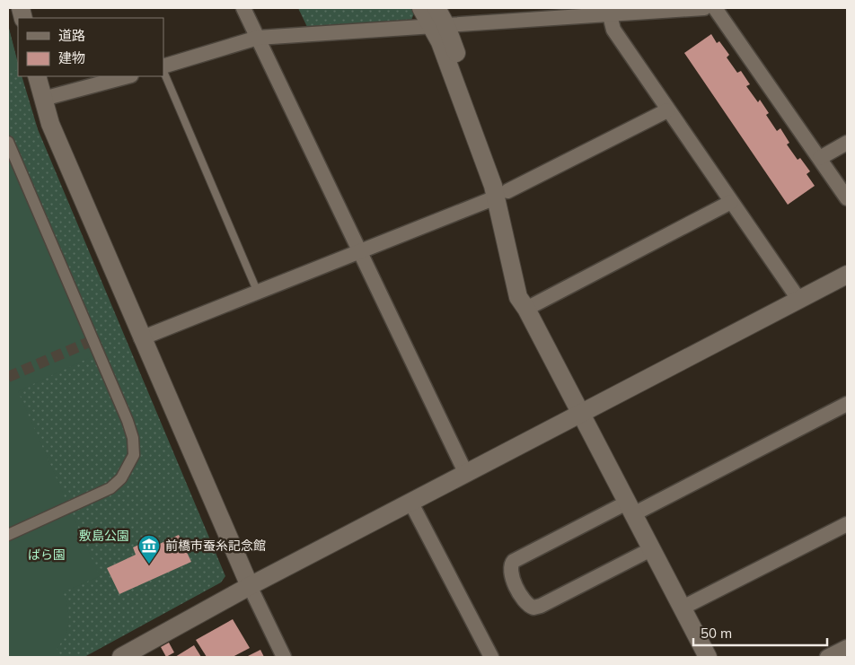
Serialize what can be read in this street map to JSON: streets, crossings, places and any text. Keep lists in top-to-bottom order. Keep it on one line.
{"parks":["敷島公園","ばら園"],"places":{"museum":["前橋市蚕糸記念館"]},"legend":["道路","建物"],"scale_bar":"50 m"}
